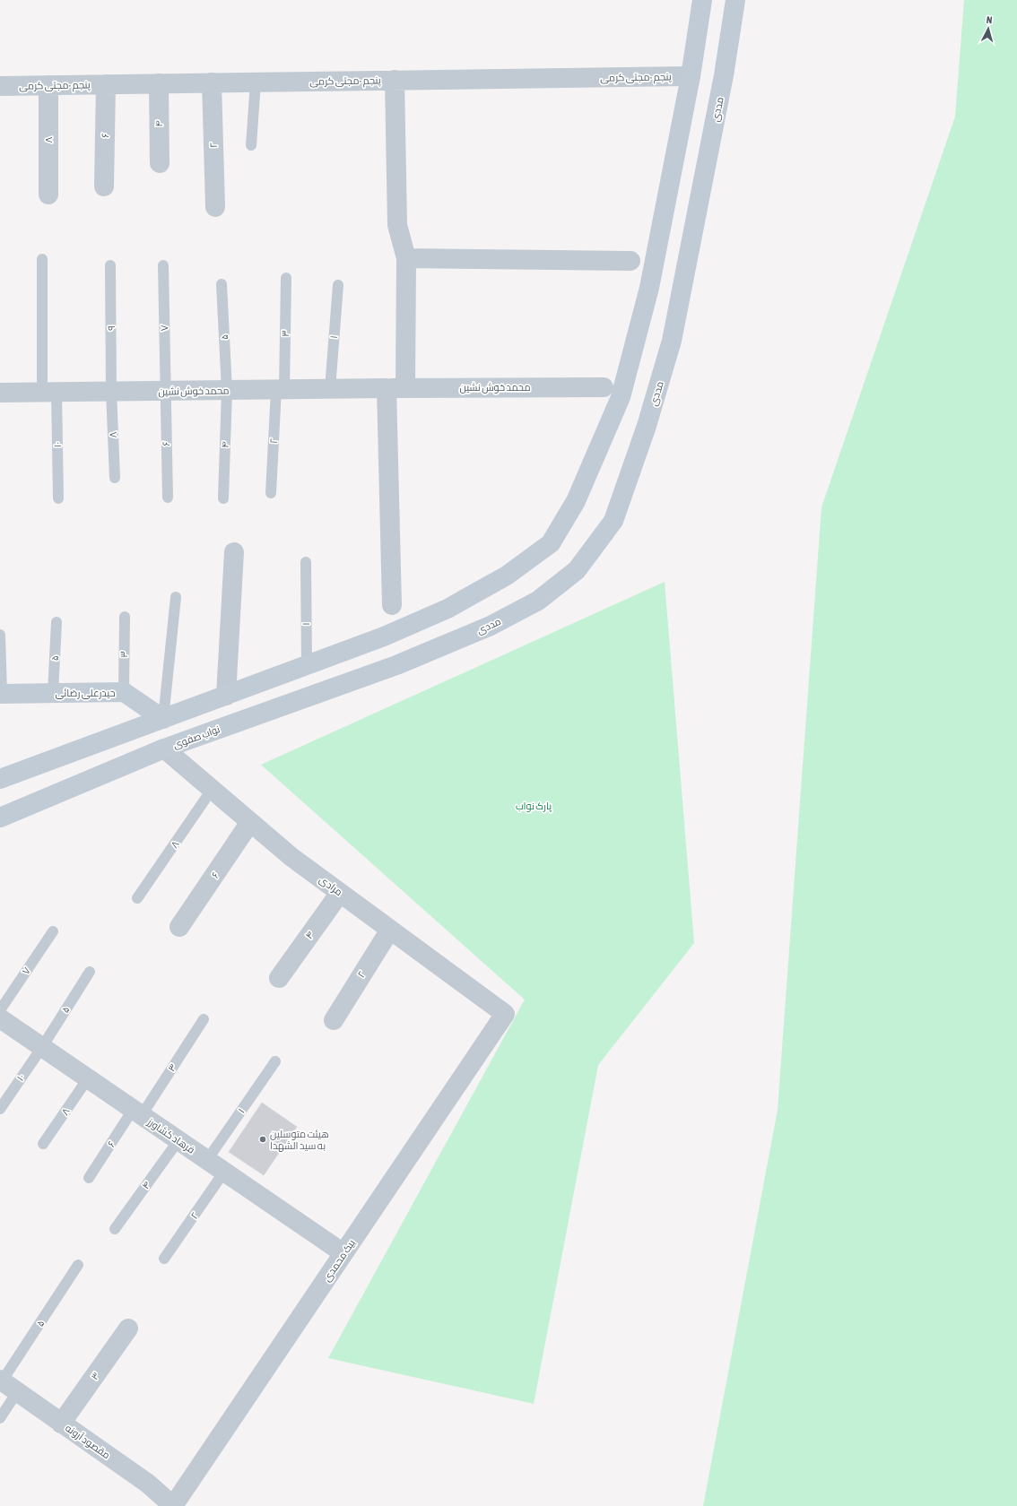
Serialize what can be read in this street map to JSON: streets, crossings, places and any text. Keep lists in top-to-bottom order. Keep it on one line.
{"streets":{"street":["پنجم -مجتی کرمی","مددی","۴","۶","۸","۲","۳","محمد خوش نشین","حیدرعلی رضائی","نواب صفوی","مرادی","فرهاد کشاورز","بیک محمدی","مقصود آرونه"],"lane":["۹","۷","۵","۱","۱۰"]},"crossings":[["پنجم -مجتی کرمی","۴"],["پنجم -مجتی کرمی","۶"],["پنجم -مجتی کرمی","۸"],["پنجم -مجتی کرمی","۲"],["مددی","نواب صفوی"],["۴","۵"],["۴","محمد خوش نشین"],["۴","مرادی"],["۴","فرهاد کشاورز"],["۶","۷"],["۶","۳"],["۶","محمد خوش نشین"],["۶","مرادی"],["۶","فرهاد کشاورز"],["۸","۹"],["۸","محمد خوش نشین"],["۸","مرادی"],["۸","فرهاد کشاورز"],["۲","۳"],["۲","محمد خوش نشین"],["۲","مرادی"],["۲","فرهاد کشاورز"],["۹","محمد خوش نشین"],["۷","محمد خوش نشین"],["۳","محمد خوش نشین"],["۳","حیدرعلی رضائی"],["۳","فرهاد کشاورز"],["۳","مقصود آرونه"],["۵","محمد خوش نشین"],["۵","۱۰"],["۵","حیدرعلی رضائی"],["۵","فرهاد کشاورز"],["۵","مقصود آرونه"],["۱","محمد خوش نشین"],["۱","فرهاد کشاورز"],["محمد خوش نشین","۱۰"],["۱۰","فرهاد کشاورز"],["نواب صفوی","مرادی"],["مرادی","بیک محمدی"],["فرهاد کشاورز","بیک محمدی"],["بیک محمدی","مقصود آرونه"]],"parks":["پارک نواب"],"places":["هیئت متوسلین به سید الشهدا"],"north":"top"}
